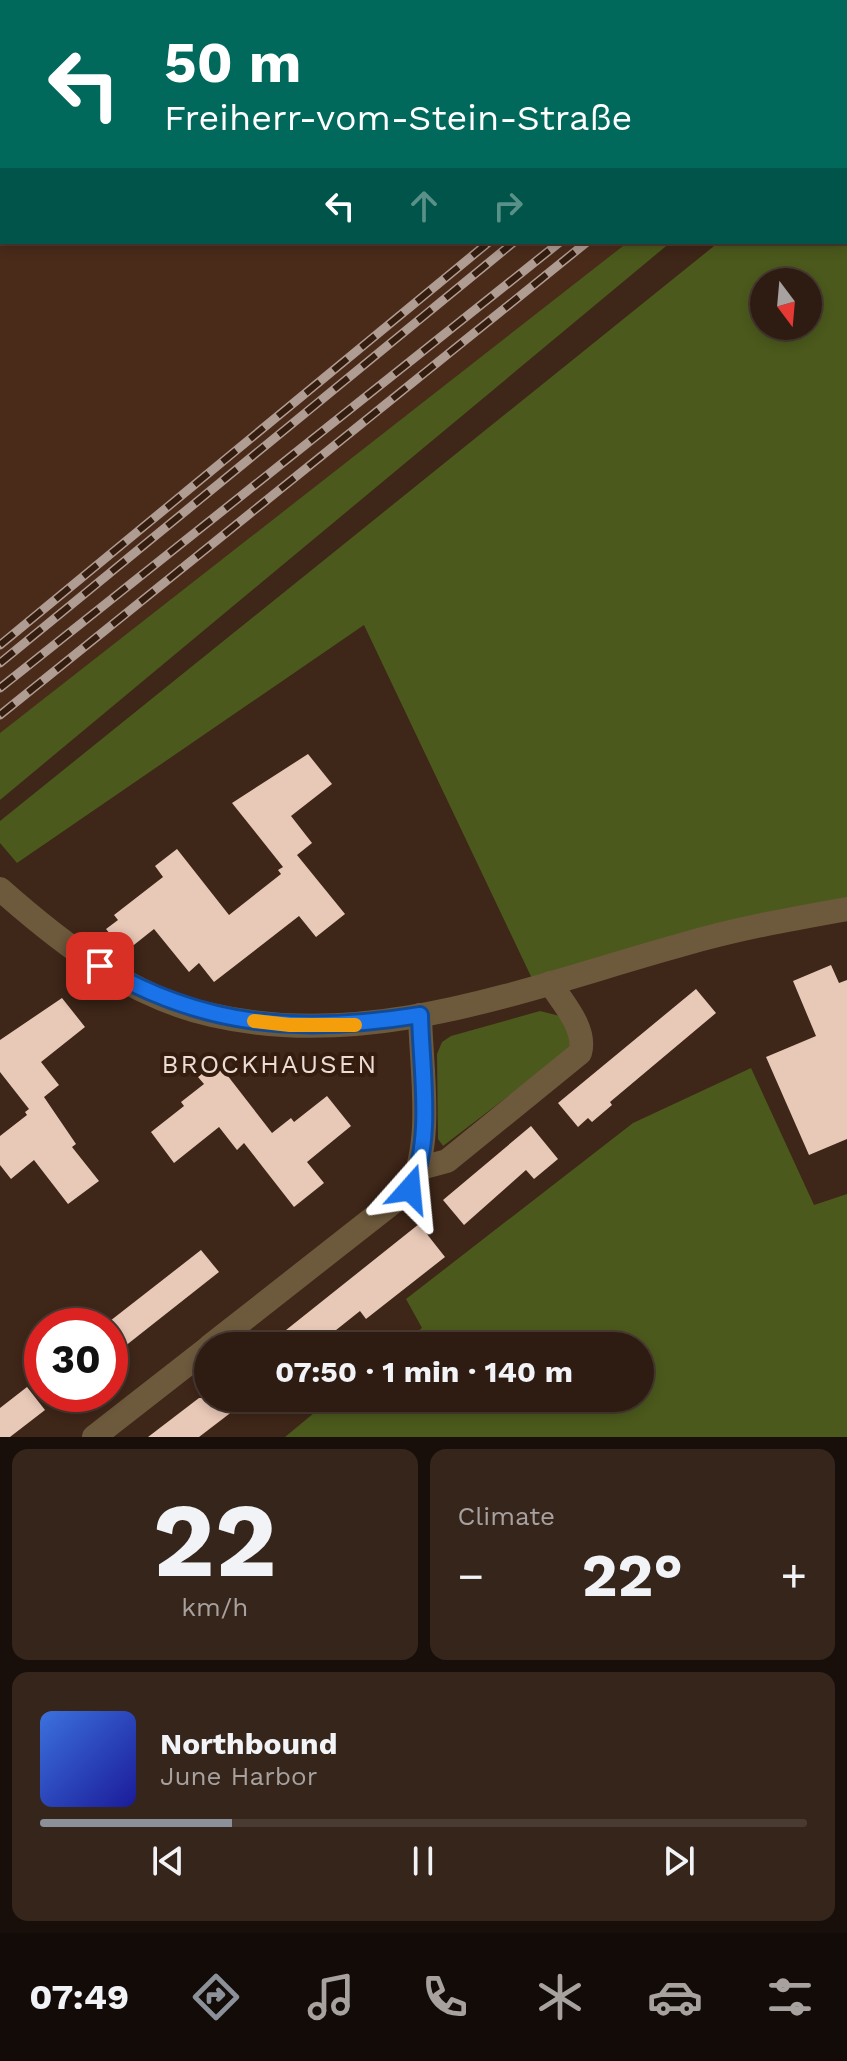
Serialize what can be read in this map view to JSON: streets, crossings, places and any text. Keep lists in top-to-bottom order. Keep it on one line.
{"districts":["BROCKHAUSEN"],"north":"bottom","page":{"turn":["50 m","Freiherr-vom-Stein-Straße"],"limit":"30","trip":"07:50 · 1 min · 140 m","tile":[["22","km/h"],"Climate"],"heat":["−","22°","+"],"song":["Northbound","June Harbor"],"tabs":"07:49"}}
